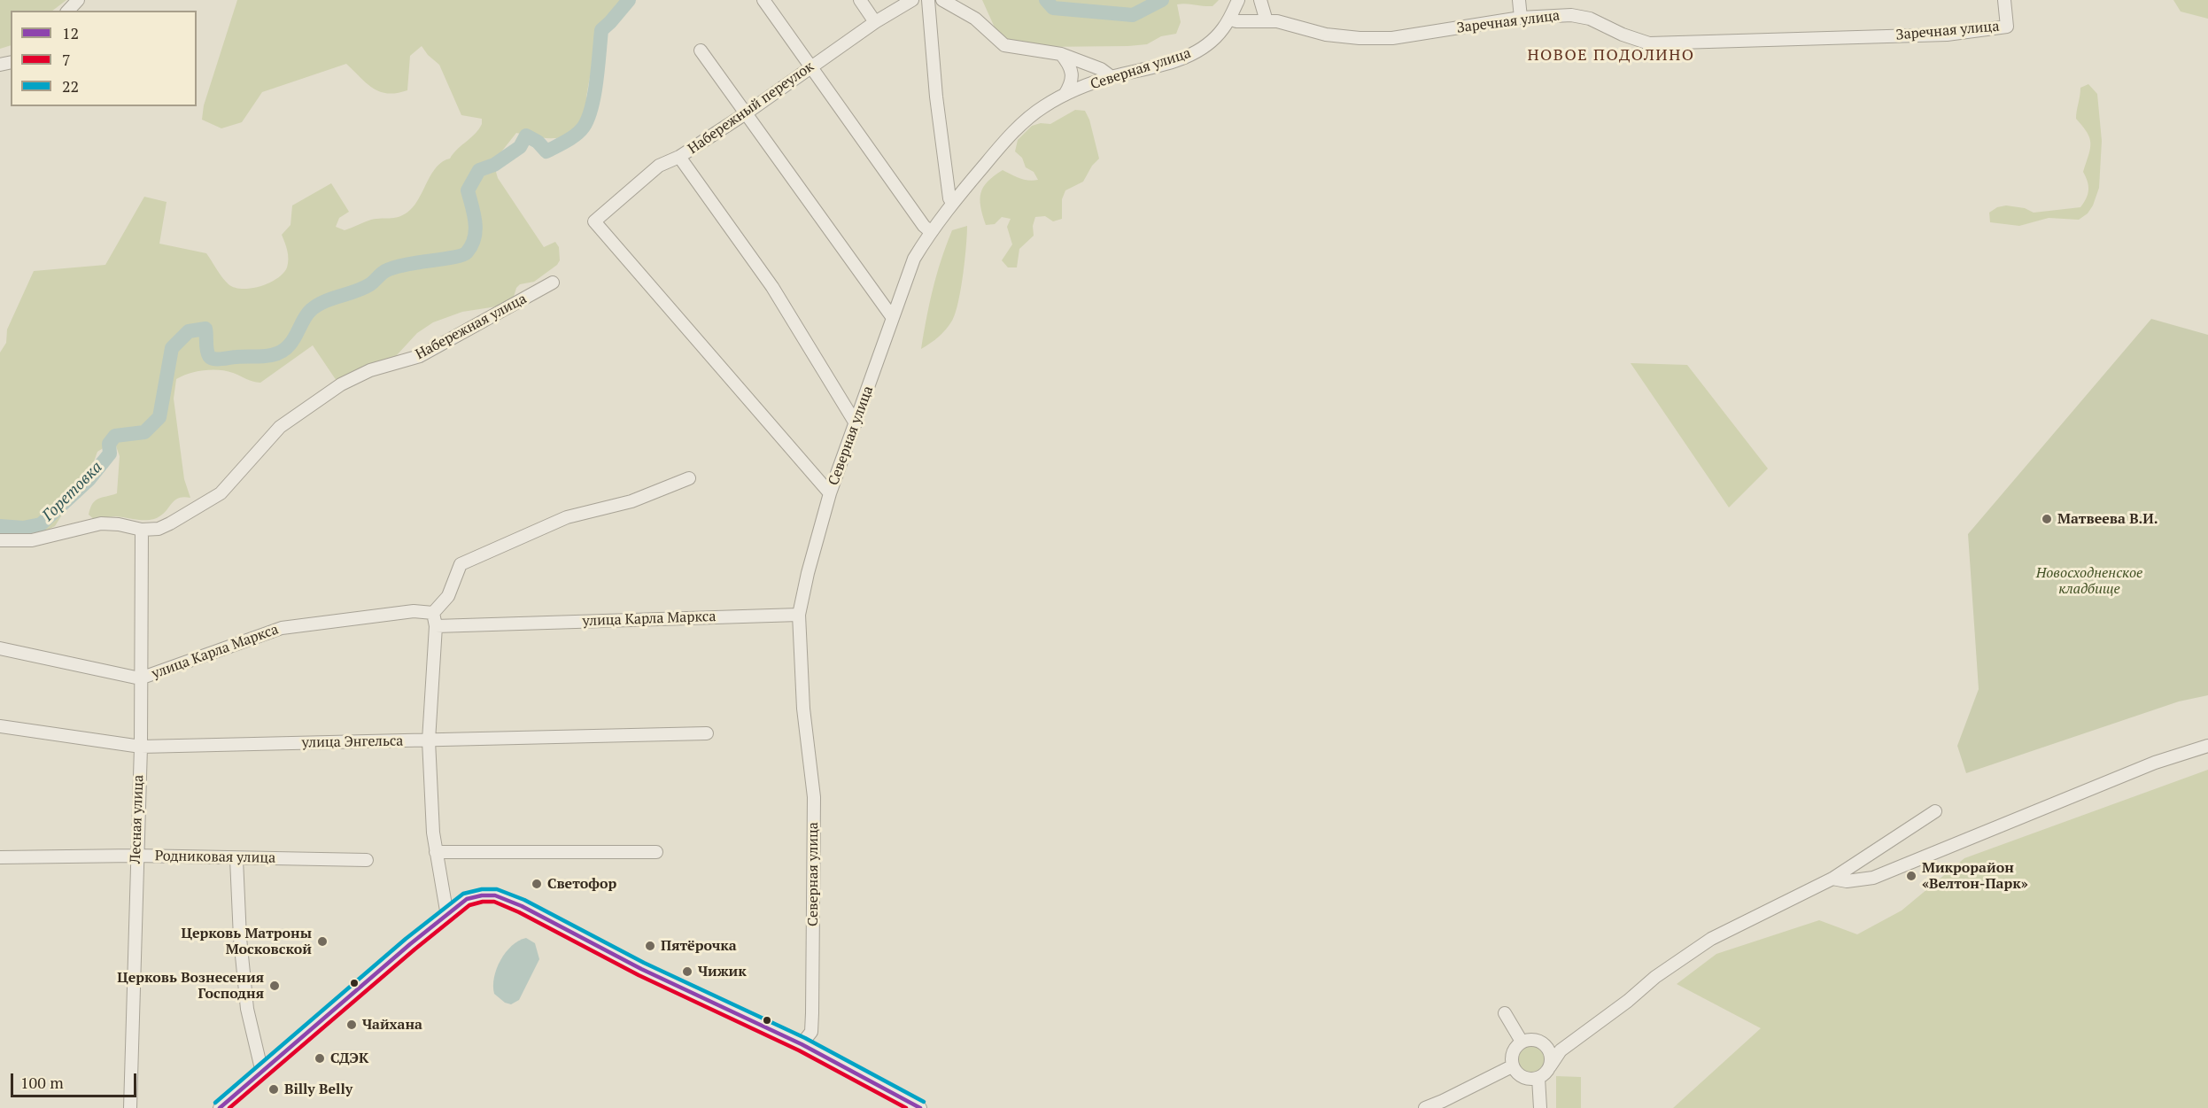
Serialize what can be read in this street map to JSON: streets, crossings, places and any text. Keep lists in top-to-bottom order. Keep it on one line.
{"streets":{"street":["Заречная улица","Северная улица","Набережный переулок","Набережная улица","улица Карла Маркса","улица Энгельса","Лесная улица","Родниковая улица"]},"crossings":[["Заречная улица","Северная улица"],["Северная улица","Набережный переулок"],["Северная улица","улица Карла Маркса"],["Набережная улица","Лесная улица"],["улица Карла Маркса","Лесная улица"],["улица Энгельса","Лесная улица"],["Лесная улица","Родниковая улица"]],"districts":["НОВОЕ ПОДОЛИНО"],"water":["Горетовка"],"parks":["Новосходненское кладбище"],"places":["Матвеева В.И.","Микрорайон «Велтон-Парк»","Светофор","Церковь Матроны Московской","Пятёрочка","Чижик","Церковь Вознесения Господня","Чайхана","СДЭК","Billy Belly"],"lines":["transit line 22","transit line 12","transit line 7"],"legend":["12","7","22"],"scale_bar":"100 m"}
